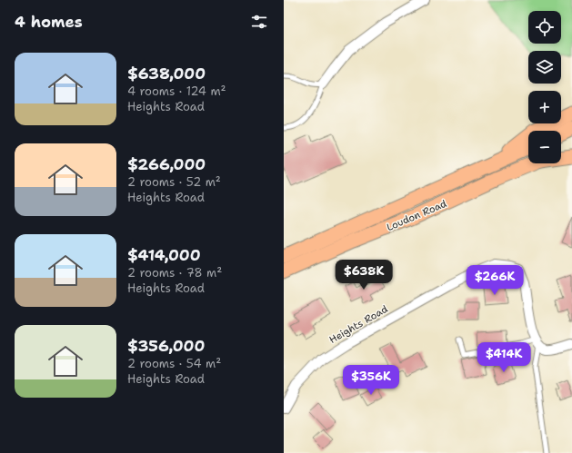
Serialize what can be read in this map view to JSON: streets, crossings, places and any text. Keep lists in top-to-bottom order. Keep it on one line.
{"streets":{"main road":["Loudon Road"],"street":["Heights Road"]},"page":{"heading":"4 homes","map_buttons":["+","−"],"list":[{"name":"$638,000","note":"4 rooms · 124 m² · Heights Road"},{"name":"$266,000","note":"2 rooms · 52 m² · Heights Road"},{"name":"$414,000","note":"2 rooms · 78 m² · Heights Road"},{"name":"$356,000","note":"2 rooms · 54 m² · Heights Road"}],"price":["$638K","$266K","$414K","$356K"]}}
